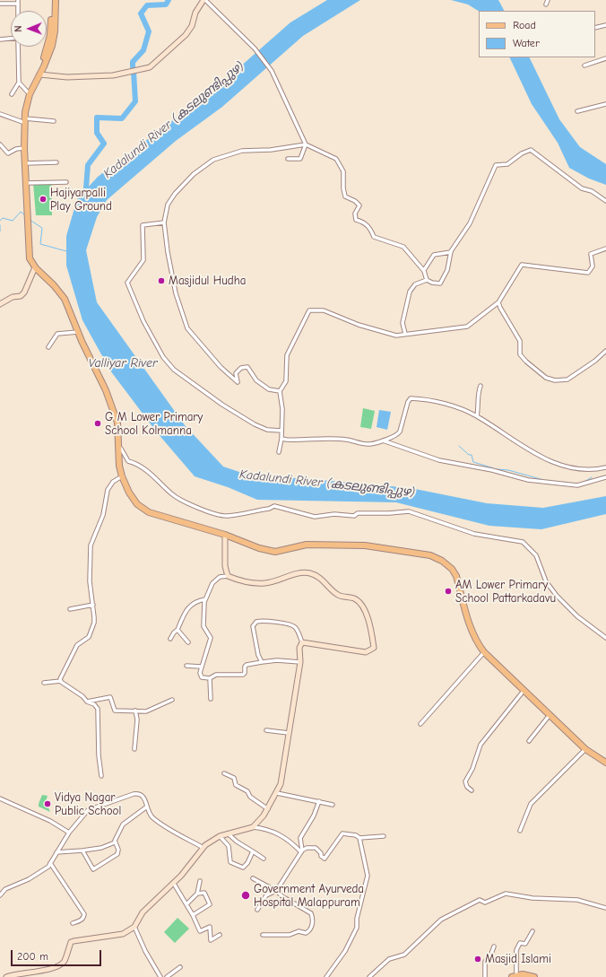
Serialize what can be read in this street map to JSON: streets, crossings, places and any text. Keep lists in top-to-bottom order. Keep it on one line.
{"water":["Kadalundi River (കടലുണ്ടിപ്പുഴ)","Valliyar River"],"places":["Hajiyarpalli Play Ground","Masjidul Hudha","G M Lower Primary School Kolmanna","AM Lower Primary School Pattarkadavu","Vidya Nagar Public School","Government Ayurveda Hospital Malappuram","Masjid Islami"],"legend":["Road","Water"],"scale_bar":"200 m","north":"left"}
